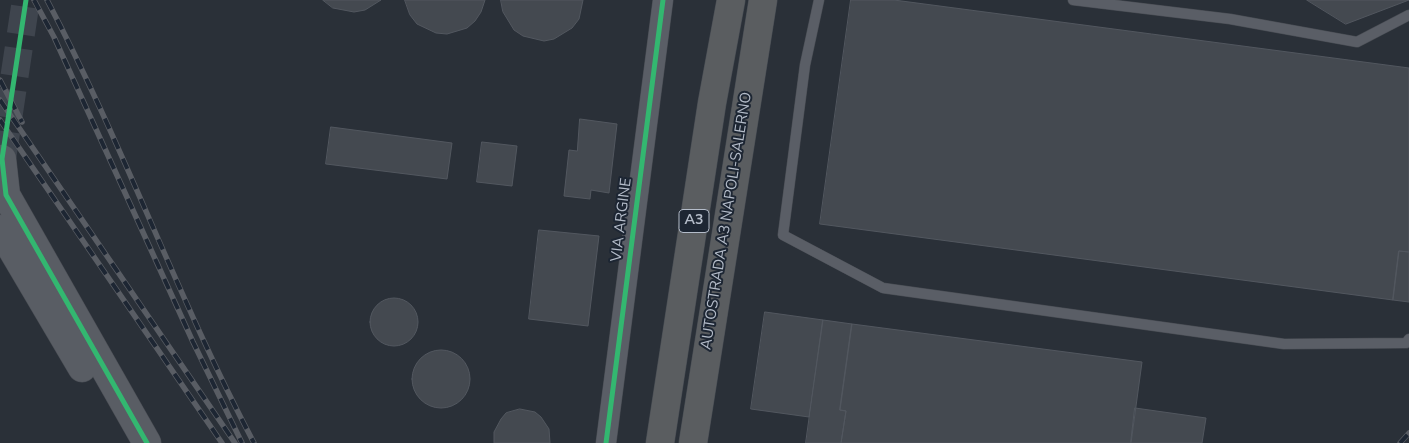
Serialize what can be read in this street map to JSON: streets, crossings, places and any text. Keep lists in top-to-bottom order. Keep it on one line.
{"streets":{"highway":["A3","AUTOSTRADA A3 NAPOLI-SALERNO"],"street":["VIA ARGINE"]}}
